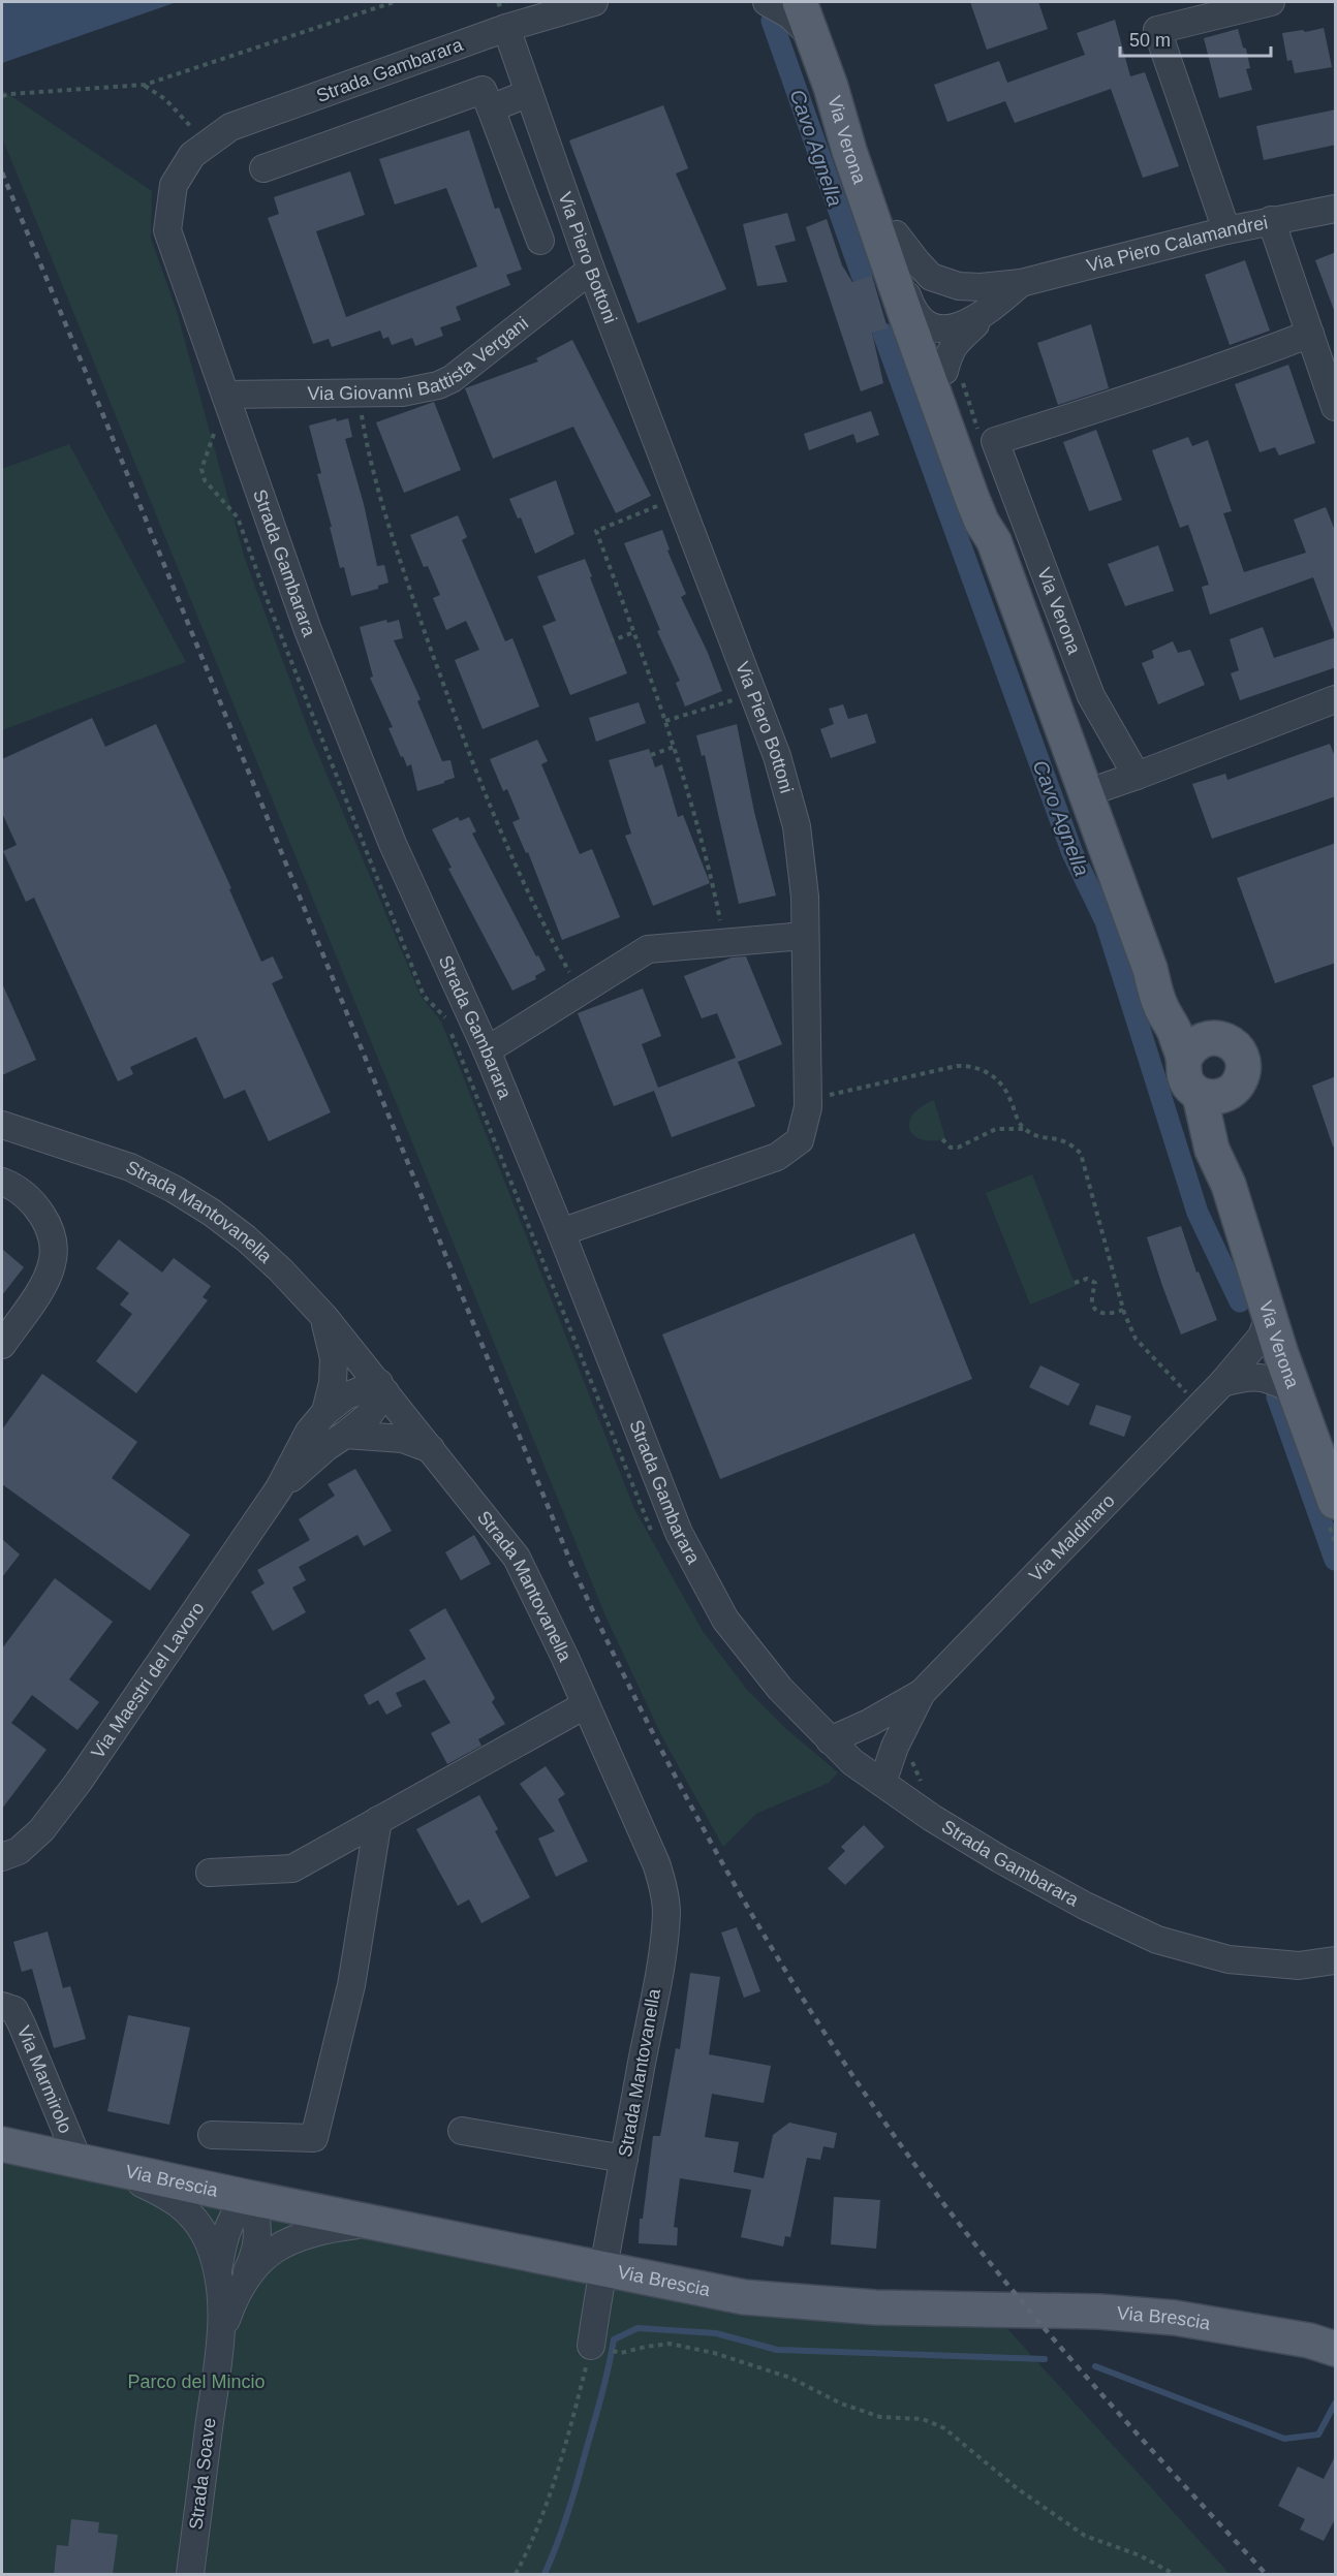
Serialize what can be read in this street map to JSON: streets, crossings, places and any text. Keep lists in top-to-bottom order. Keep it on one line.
{"streets":{"main road":["Via Verona","Via Brescia"],"street":["Strada Gambarara","Via Piero Calamandrei","Via Piero Bottoni","Via Giovanni Battista Vergani","Strada Mantovanella","Via Maldinaro","Via Maestri del Lavoro","Via Marmirolo","Strada Soave"]},"crossings":[["Strada Gambarara","Via Piero Bottoni"],["Strada Gambarara","Via Giovanni Battista Vergani"],["Strada Gambarara","Via Maldinaro"],["Via Verona","Via Piero Calamandrei"],["Via Verona","Via Maldinaro"],["Via Piero Bottoni","Via Giovanni Battista Vergani"],["Strada Mantovanella","Via Brescia"],["Via Marmirolo","Via Brescia"]],"water":["Cavo Agnella"],"parks":["Parco del Mincio"],"scale_bar":"50 m"}
